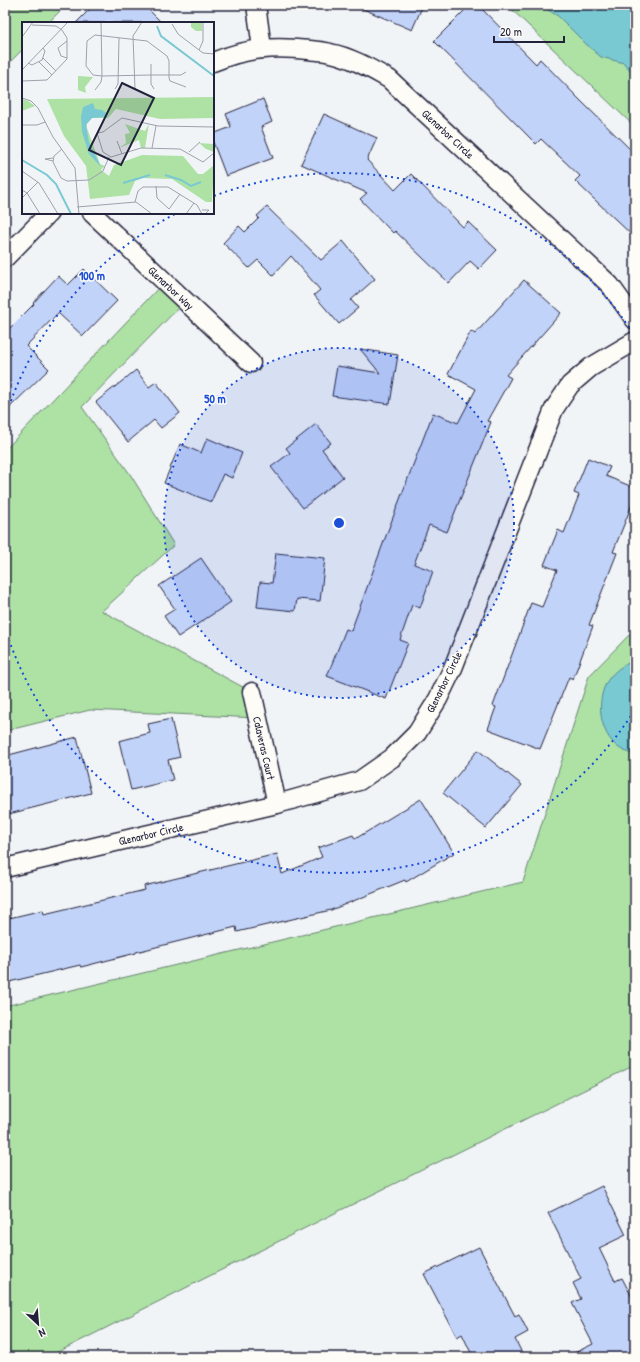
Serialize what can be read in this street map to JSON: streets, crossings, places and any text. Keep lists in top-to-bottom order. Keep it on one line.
{"streets":{"street":["Glenarbor Circle","Glenarbor Way","Calaveras Court"]},"crossings":[["Glenarbor Circle","Calaveras Court"]],"scale_bar":"20 m","north":"bottom right","rings":["100 m","50 m"]}
